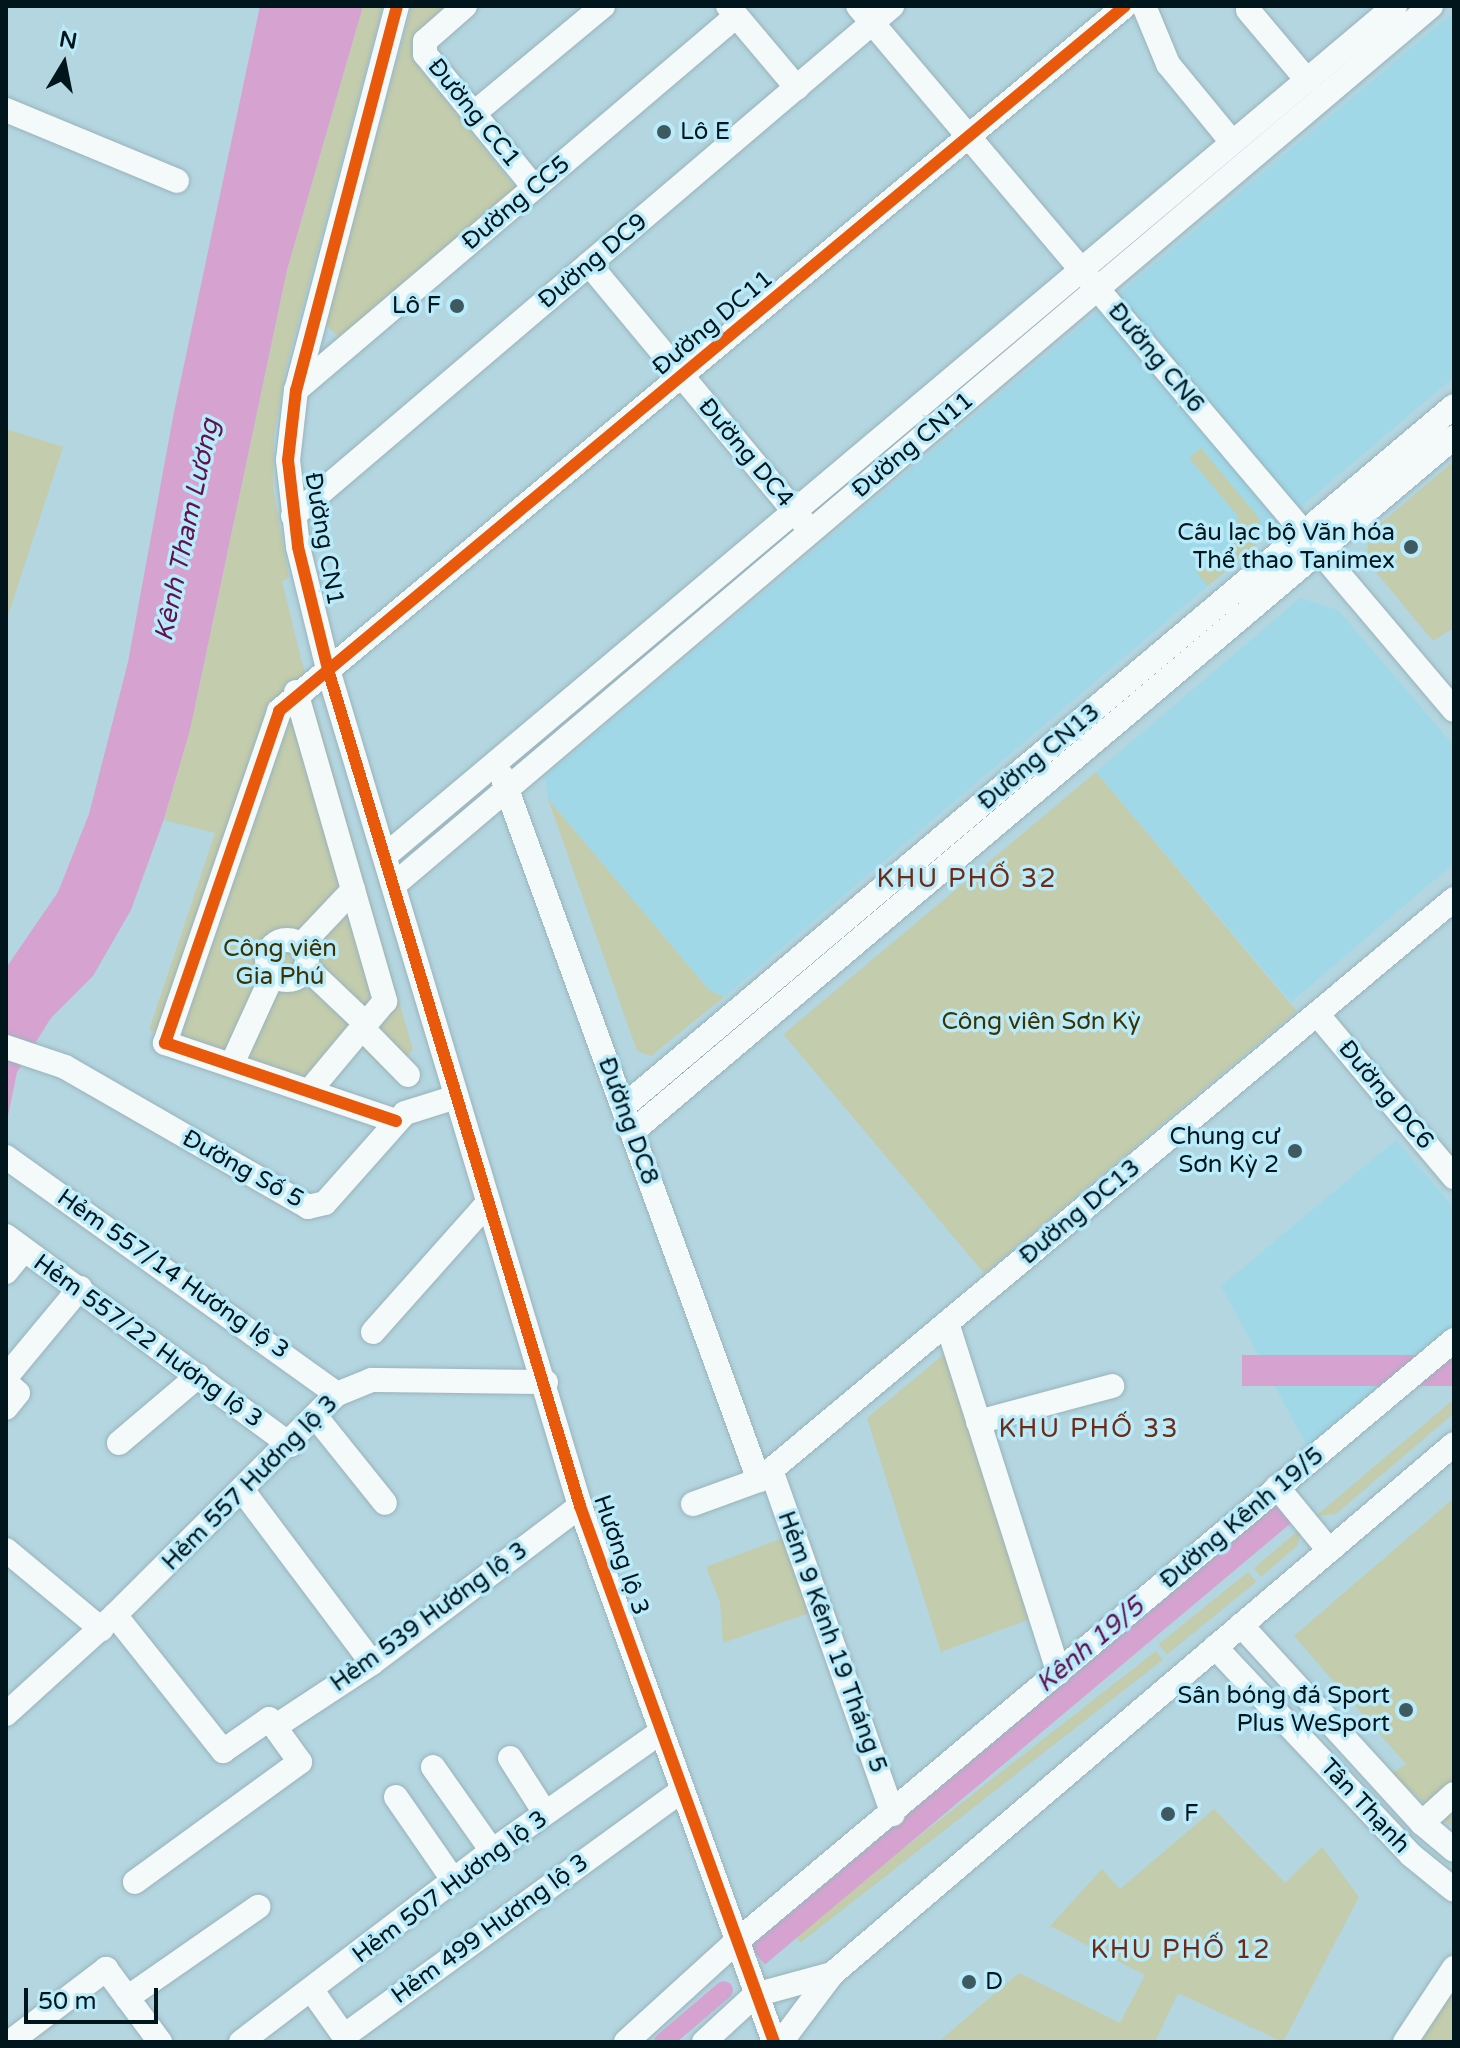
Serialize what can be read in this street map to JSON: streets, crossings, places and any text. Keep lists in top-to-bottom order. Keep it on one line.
{"streets":{"street":["Đường CC1","Đường CC5","Đường DC9","Đường DC11","Đường CN6","Đường CN11","Đường DC4","Đường CN1","Đường CN13","Đường DC6","Đường DC8","Đường Số 5","Đường DC13","Hẻm 557/14 Hương lộ 3","Hẻm 557/22 Hương lộ 3","Hẻm 557 Hương lộ 3","Đường Kênh 19/5","Hương lộ 3","Hẻm 539 Hương lộ 3","Hẻm 9 Kênh 19 Tháng 5","Tân Thạnh","Hẻm 507 Hương lộ 3","Hẻm 499 Hương lộ 3"]},"crossings":[["Đường CC1","Đường CC5"],["Đường CC5","Đường CN1"],["Đường DC9","Đường CN6"],["Đường DC9","Đường DC4"],["Đường DC9","Đường CN1"],["Đường DC11","Đường CN6"],["Đường DC11","Đường DC4"],["Đường DC11","Đường CN1"],["Đường CN6","Đường CN11"],["Đường CN6","Đường CN13"],["Đường CN11","Đường DC4"],["Đường CN11","Đường CN1"],["Đường CN11","Đường DC8"],["Đường CN1","Hương lộ 3"],["Đường CN13","Đường DC8"],["Đường DC6","Đường DC13"],["Đường DC8","Đường DC13"],["Đường DC8","Hẻm 9 Kênh 19 Tháng 5"],["Đường DC13","Hẻm 9 Kênh 19 Tháng 5"],["Hẻm 557/14 Hương lộ 3","Hẻm 557 Hương lộ 3"],["Hẻm 557/22 Hương lộ 3","Hẻm 557 Hương lộ 3"],["Hẻm 557 Hương lộ 3","Hương lộ 3"],["Hẻm 557 Hương lộ 3","Hẻm 539 Hương lộ 3"],["Đường Kênh 19/5","Hương lộ 3"],["Đường Kênh 19/5","Hẻm 9 Kênh 19 Tháng 5"],["Hương lộ 3","Hẻm 539 Hương lộ 3"],["Hương lộ 3","Hẻm 507 Hương lộ 3"],["Hương lộ 3","Hẻm 499 Hương lộ 3"],["Hẻm 507 Hương lộ 3","Hẻm 499 Hương lộ 3"]],"districts":["KHU PHỐ 32","KHU PHỐ 33","KHU PHỐ 12"],"water":["Kênh Tham Lương","Kênh 19/5"],"parks":["Công viên Gia Phú","Công viên Sơn Kỳ"],"places":["Lô E","Lô F","Câu lạc bộ Văn hóa Thể thao Tanimex","Chung cư Sơn Kỳ 2","Sân bóng đá Sport Plus WeSport","F","D"],"scale_bar":"50 m","north":"top"}
